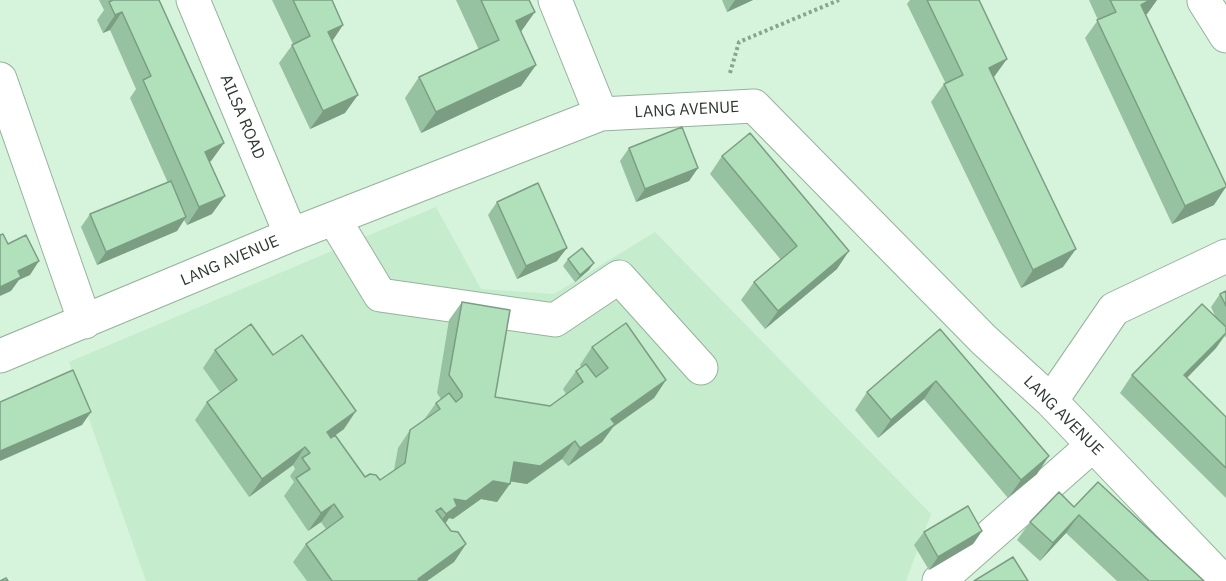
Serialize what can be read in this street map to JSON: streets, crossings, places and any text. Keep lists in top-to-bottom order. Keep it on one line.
{"streets":{"street":["LANG AVENUE","AILSA ROAD"]},"crossings":[["LANG AVENUE","AILSA ROAD"]]}
